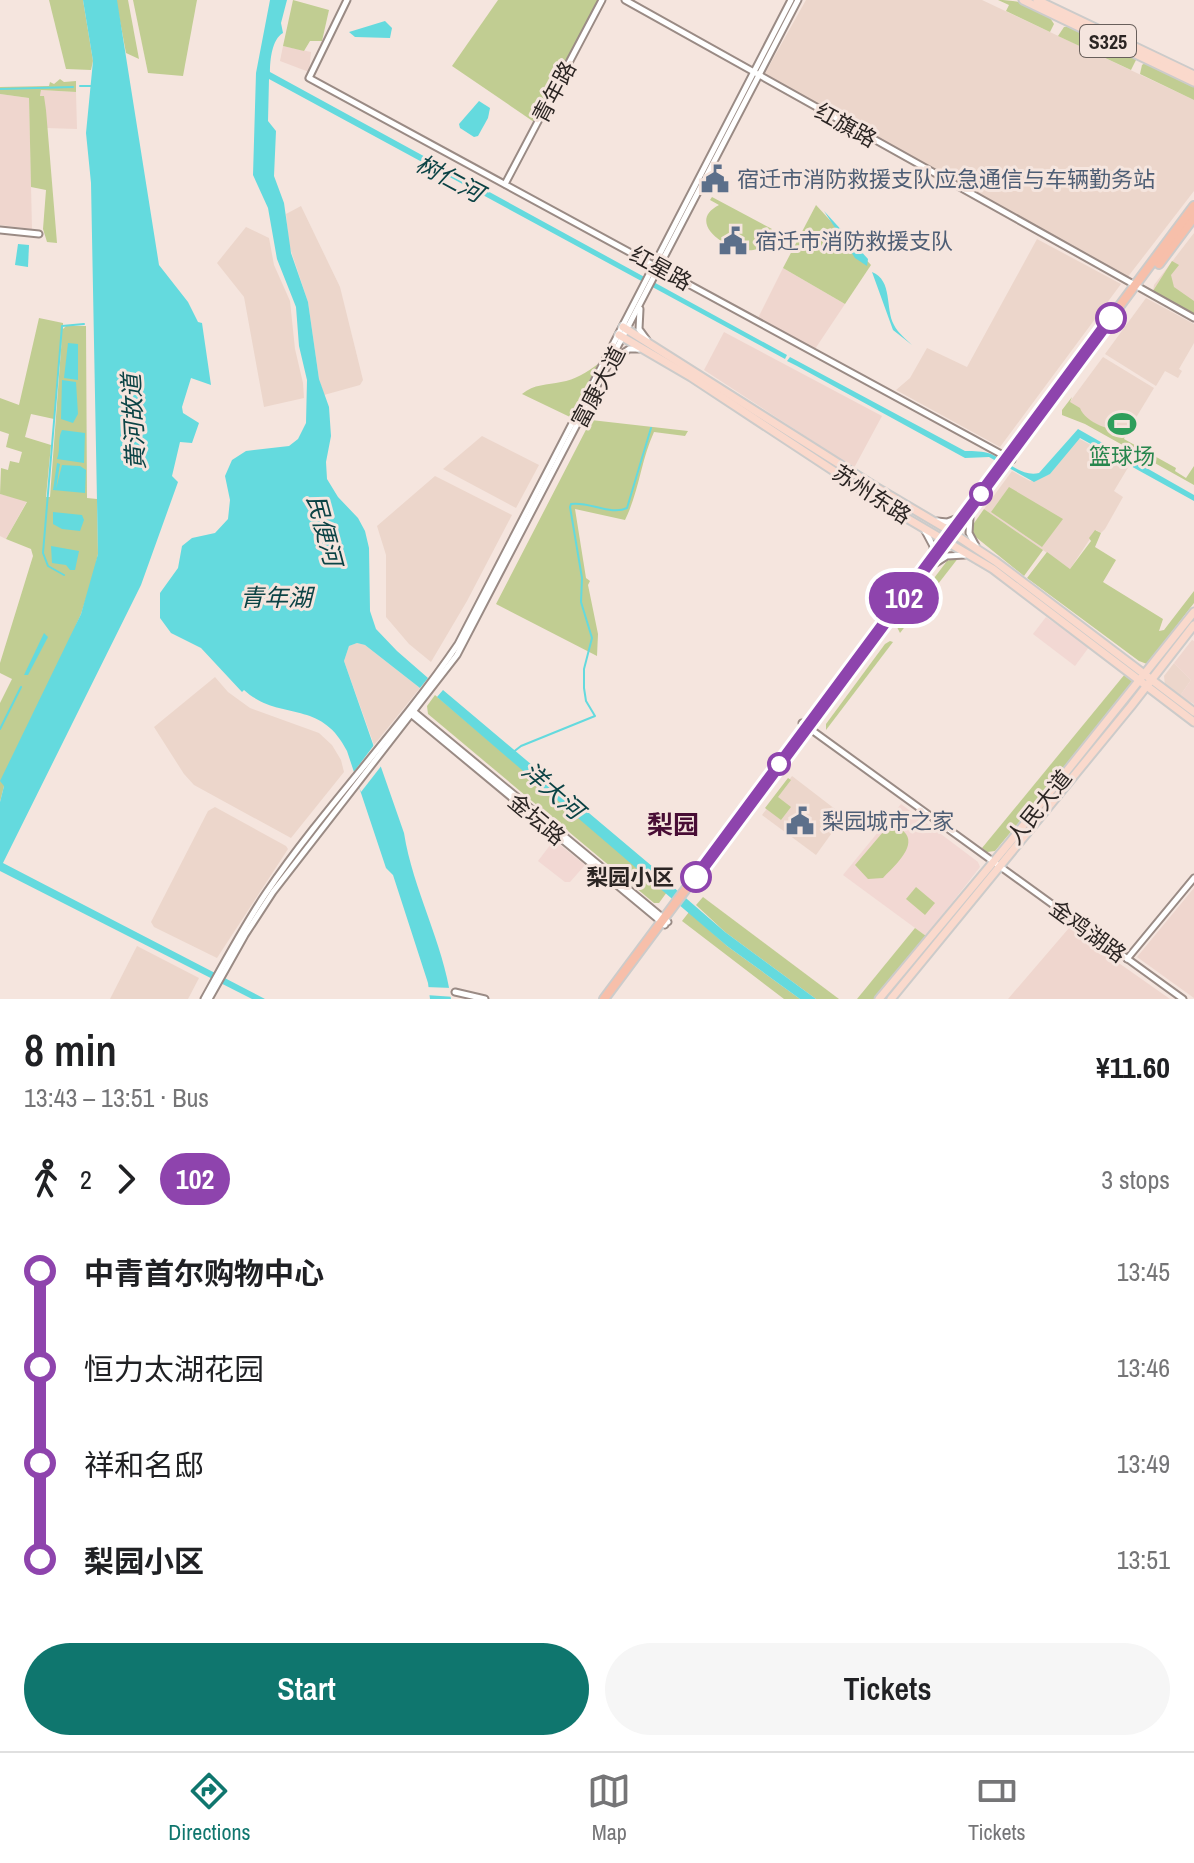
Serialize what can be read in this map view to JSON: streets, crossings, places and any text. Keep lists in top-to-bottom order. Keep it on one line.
{"streets":{"main road":["S325","苏州东路","人民大道"],"street":["青年路","红旗路","红星路","富康大道","金坛路","金鸡湖路"]},"crossings":[["青年路","红星路"],["红旗路","富康大道"],["红星路","富康大道"],["富康大道","苏州东路"],["富康大道","金坛路"],["苏州东路","人民大道"],["人民大道","金鸡湖路"]],"districts":["梨园"],"water":["树仁河","黄河故道","民便河","青年湖","洋大河"],"places":{"public building":["宿迁市消防救援支队应急通信与车辆勤务站","宿迁市消防救援支队","梨园城市之家"],"sports":["篮球场"],"other":["梨园小区"]},"lines":["bus line 102"],"page":{"on_map":"102","heading":["8 min","13:43 – 13:51 · Bus","¥11.60"],"legs":["2","102","3 stops"],"list":[{"name":"中青首尔购物中心","value":"13:45"},{"name":"恒力太湖花园","value":"13:46"},{"name":"祥和名邸","value":"13:49"},{"name":"梨园小区","value":"13:51"}],"buttons":["Start","Tickets"],"tabs":["Directions","Map","Tickets"]}}
